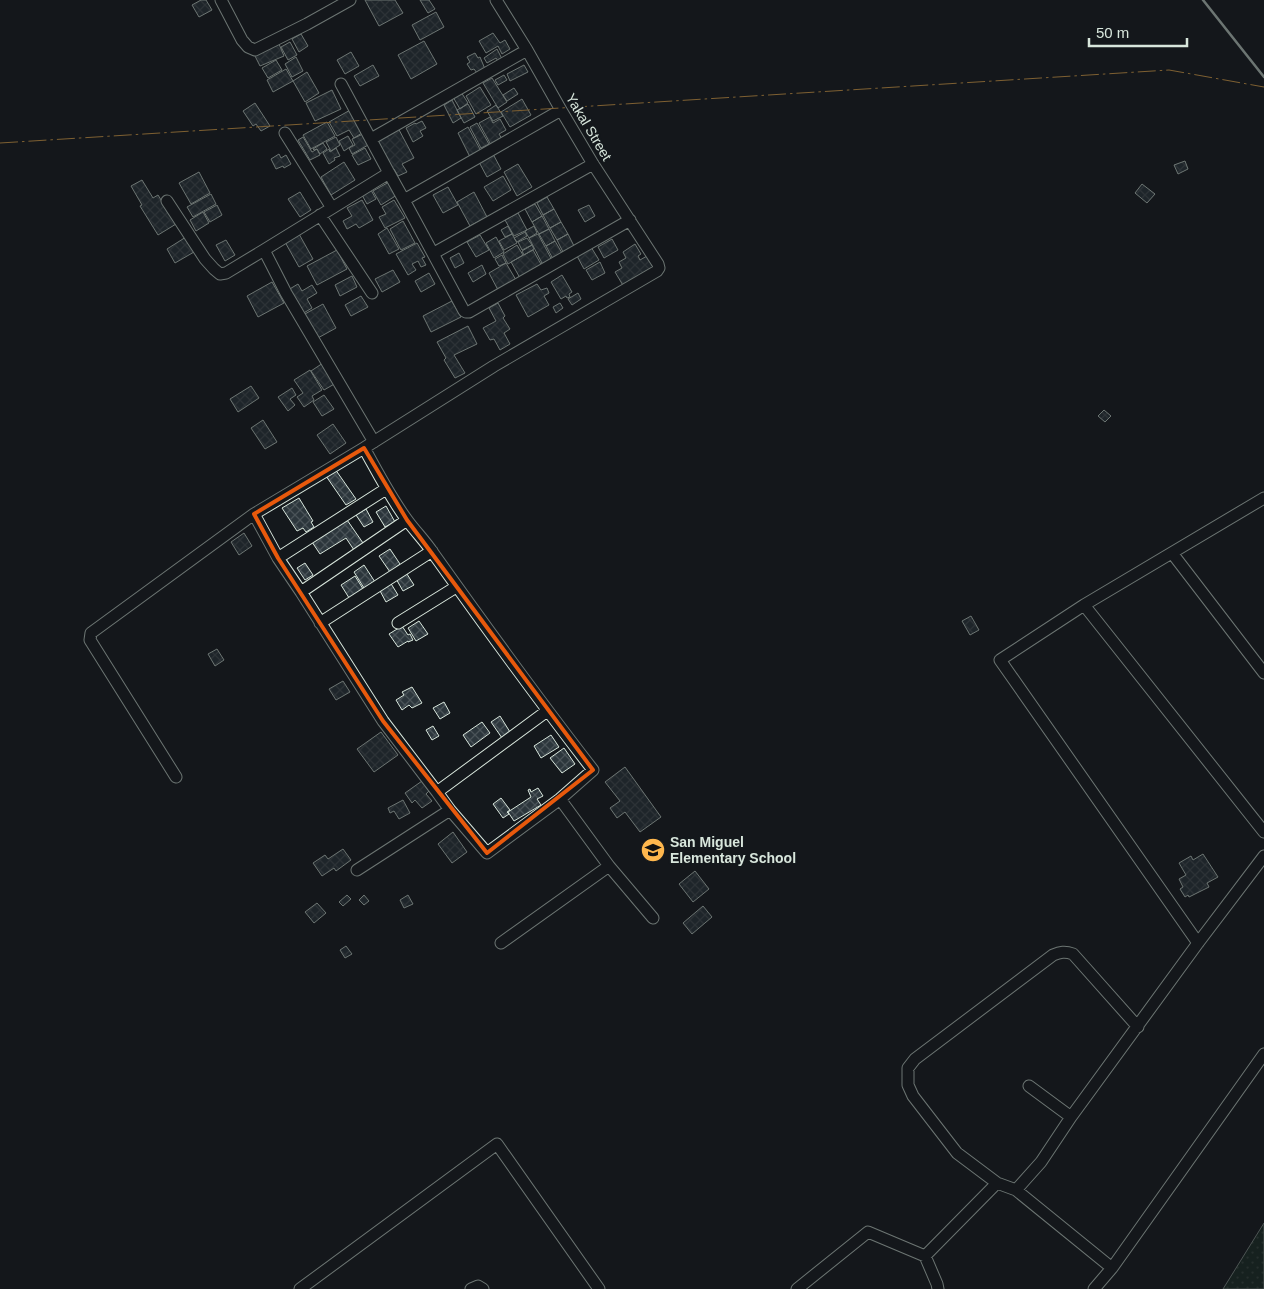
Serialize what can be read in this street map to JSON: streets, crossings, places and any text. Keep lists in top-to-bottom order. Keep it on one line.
{"streets":{"street":["Yakal Street"]},"places":{"school or university":["San Miguel Elementary School"]},"scale_bar":"50 m"}
